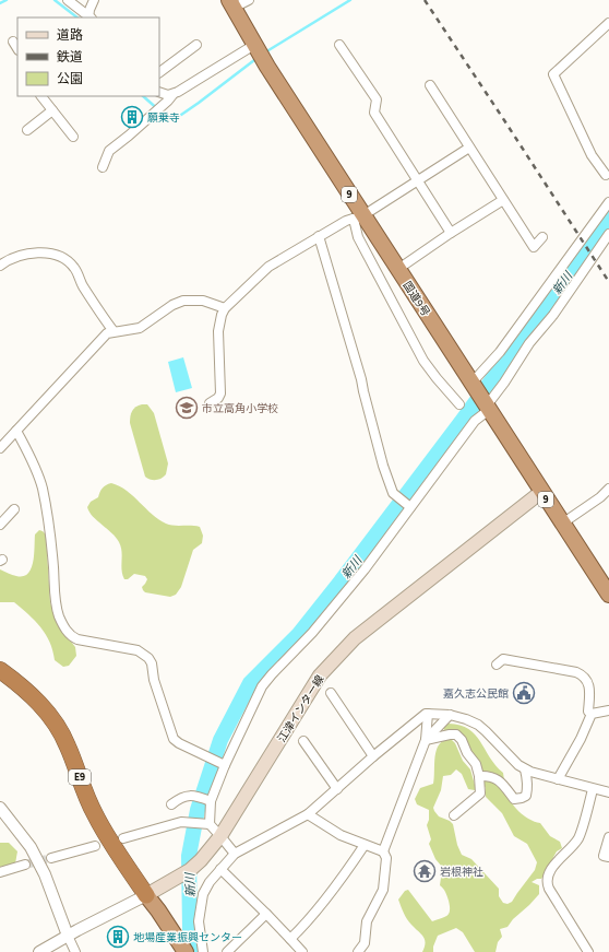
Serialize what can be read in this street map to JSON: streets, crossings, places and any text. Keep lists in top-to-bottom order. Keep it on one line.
{"streets":{"highway":["9","国道9号","E9"],"main road":["江津インター線"]},"crossings":[["国道9号","江津インター線"],["江津インター線","E9"]],"water":["新川"],"places":{"building":["願乗寺","地場産業振興センター"],"school or university":["市立高角小学校"],"public building":["嘉久志公民館"],"temple":["岩根神社"]},"legend":["道路","鉄道","公園"]}
